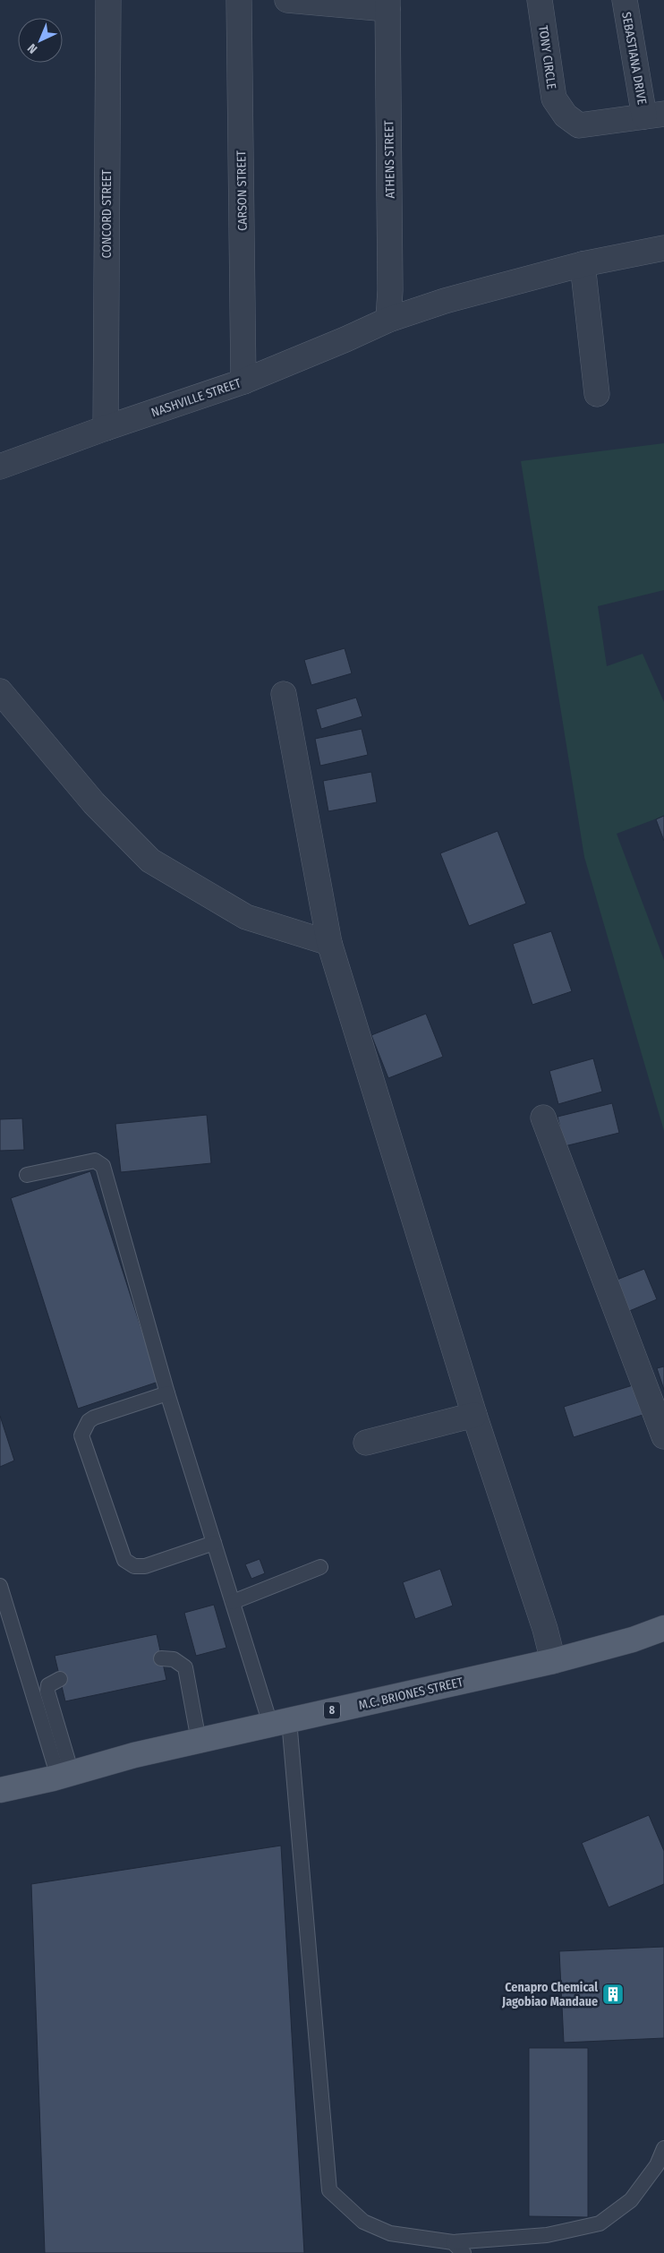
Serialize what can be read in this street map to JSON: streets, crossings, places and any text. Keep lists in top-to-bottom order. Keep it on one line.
{"streets":{"main road":["M.C. BRIONES STREET","8"],"street":["TONY CIRCLE","SEBASTIANA DRIVE","ATHENS STREET","CARSON STREET","CONCORD STREET","NASHVILLE STREET"]},"crossings":[["TONY CIRCLE","SEBASTIANA DRIVE"],["ATHENS STREET","NASHVILLE STREET"],["CARSON STREET","NASHVILLE STREET"],["CONCORD STREET","NASHVILLE STREET"]],"places":{"building":["Cenapro Chemical Jagobiao Mandaue"]},"north":"bottom left"}
